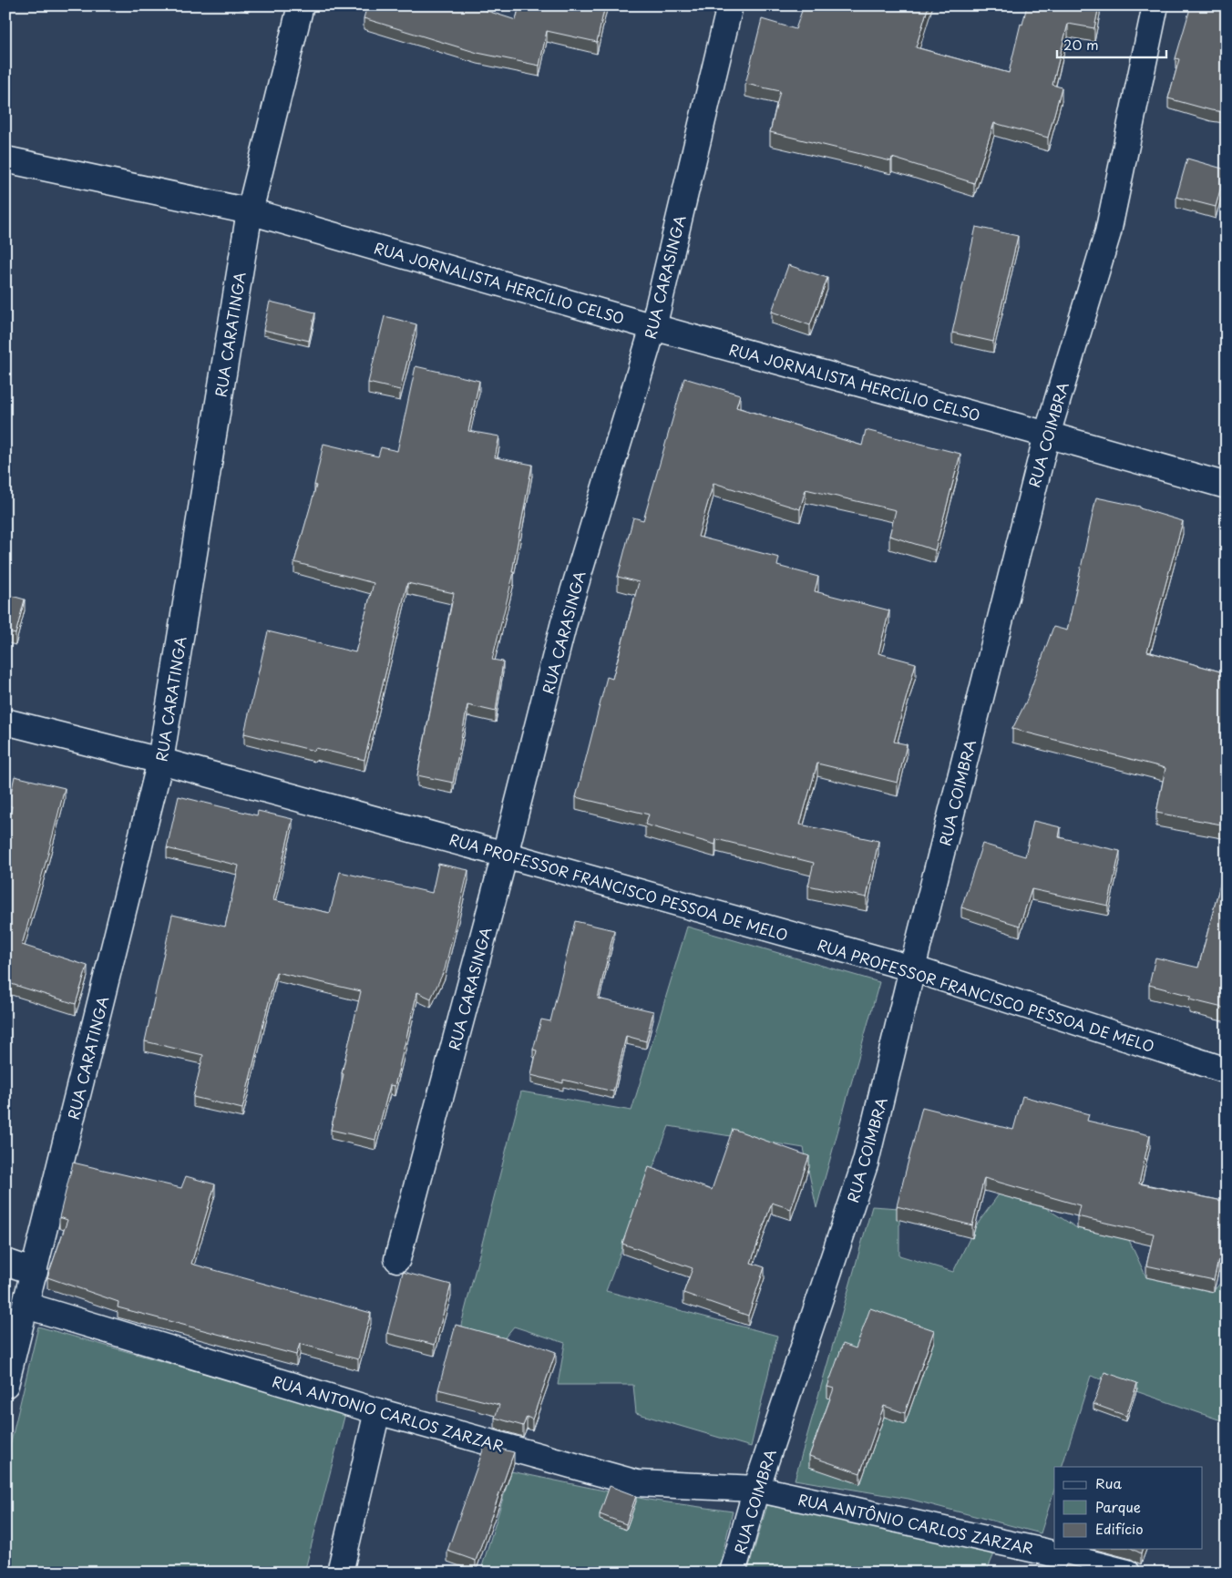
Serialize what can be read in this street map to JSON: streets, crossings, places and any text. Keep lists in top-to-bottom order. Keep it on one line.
{"streets":{"street":["RUA CARASINGA","RUA JORNALISTA HERCÍLIO CELSO","RUA CARATINGA","RUA COIMBRA","RUA PROFESSOR FRANCISCO PESSOA DE MELO","RUA ANTONIO CARLOS ZARZAR","RUA ANTÔNIO CARLOS ZARZAR"]},"crossings":[["RUA CARASINGA","RUA JORNALISTA HERCÍLIO CELSO"],["RUA CARASINGA","RUA PROFESSOR FRANCISCO PESSOA DE MELO"],["RUA JORNALISTA HERCÍLIO CELSO","RUA CARATINGA"],["RUA JORNALISTA HERCÍLIO CELSO","RUA COIMBRA"],["RUA CARATINGA","RUA PROFESSOR FRANCISCO PESSOA DE MELO"],["RUA CARATINGA","RUA ANTONIO CARLOS ZARZAR"],["RUA COIMBRA","RUA PROFESSOR FRANCISCO PESSOA DE MELO"],["RUA COIMBRA","RUA ANTONIO CARLOS ZARZAR"],["RUA COIMBRA","RUA ANTÔNIO CARLOS ZARZAR"],["RUA ANTONIO CARLOS ZARZAR","RUA ANTÔNIO CARLOS ZARZAR"]],"legend":["Rua","Parque","Edifício"],"scale_bar":"20 m"}
